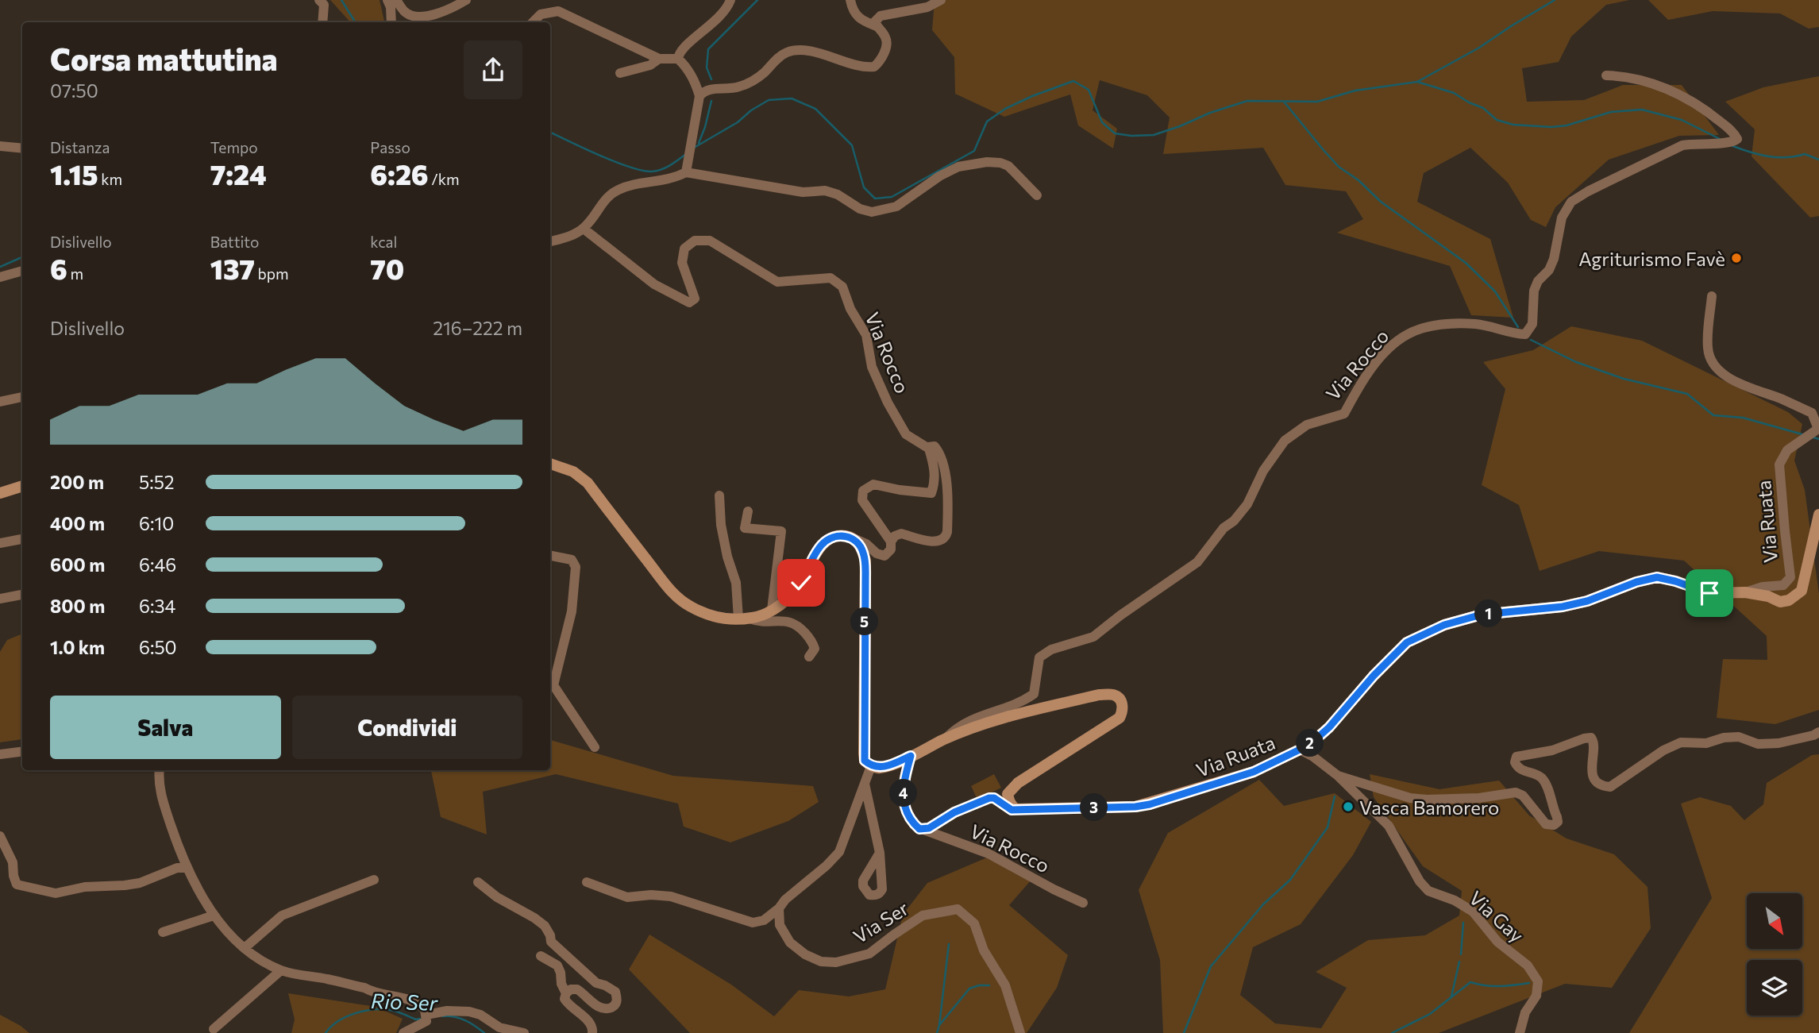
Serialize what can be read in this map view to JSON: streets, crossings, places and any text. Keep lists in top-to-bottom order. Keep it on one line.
{"streets":{"street":["Via Rocco","Via Ruata","Via Gay","Via Ser"]},"crossings":[["Via Rocco","Via Ruata"],["Via Ruata","Via Gay"]],"water":["Rio Ser"],"places":["Agriturismo Favè","Vasca Bamorero"],"north":"bottom right","page":{"heading":["Corsa mattutina","07:50"],"stats":[["Distanza","1.15 km"],["Tempo","7:24"],["Passo","6:26 /km"],["Dislivello","6 m"],["Battito","137 bpm"],["kcal","70"]],"chart":["Dislivello","216–222 m"],"list":[{"name":"200 m","note":"5:52"},{"name":"400 m","note":"6:10"},{"name":"600 m","note":"6:46"},{"name":"800 m","note":"6:34"},{"name":"1.0 km","note":"6:50"}],"pins":["1","5","2","4","3"],"buttons":["Salva","Condividi"]}}
